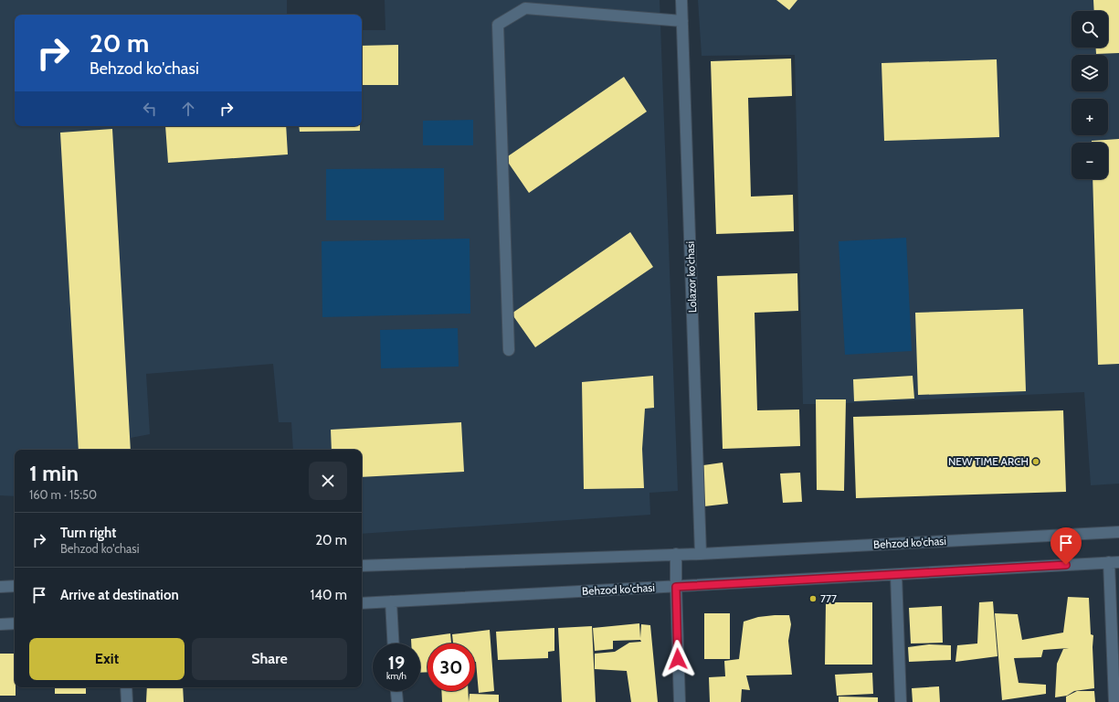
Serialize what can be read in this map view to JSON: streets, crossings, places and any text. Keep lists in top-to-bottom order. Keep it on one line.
{"streets":{"street":["Lolazor ko'chasi","Behzod ko'chasi"]},"crossings":[["Lolazor ko'chasi","Behzod ko'chasi"]],"places":["NEW TIME ARCH","777"],"page":{"map_buttons":["+","−"],"turn":["20 m","Behzod ko'chasi"],"heading":["1 min","160 m · 15:50"],"list":[{"name":"Turn right","note":"Behzod ko'chasi","value":"20 m"},{"name":"Arrive at destination","value":"140 m"}],"buttons":["Exit","Share"],"speed":"19 km/h","limit":"30"}}
